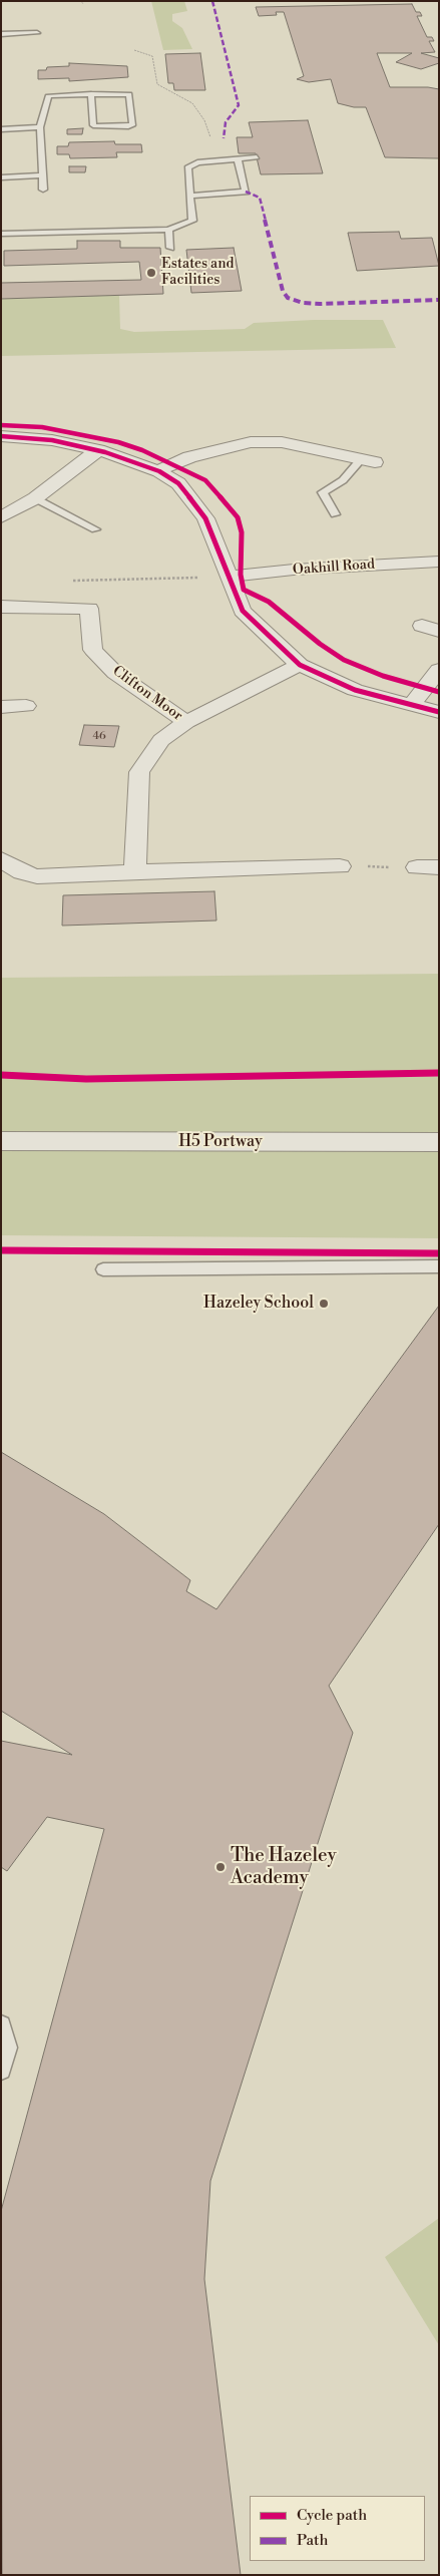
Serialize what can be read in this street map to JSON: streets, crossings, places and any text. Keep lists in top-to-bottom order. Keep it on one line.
{"streets":{"street":["Oakhill Road","Clifton Moor","H5 Portway"]},"places":["Estates and Facilities","Hazeley School","The Hazeley Academy"],"house_numbers":["46"],"legend":["Cycle path","Path"]}
